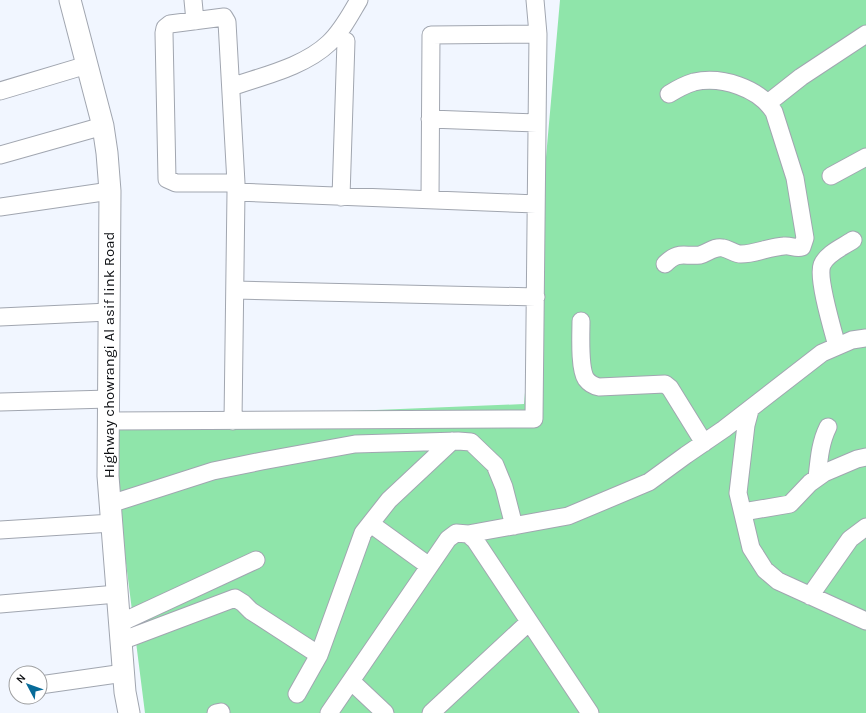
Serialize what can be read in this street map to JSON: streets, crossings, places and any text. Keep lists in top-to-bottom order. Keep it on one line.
{"streets":{"street":["Highway chowrangi Al asif link Road"]},"north":"top left"}
